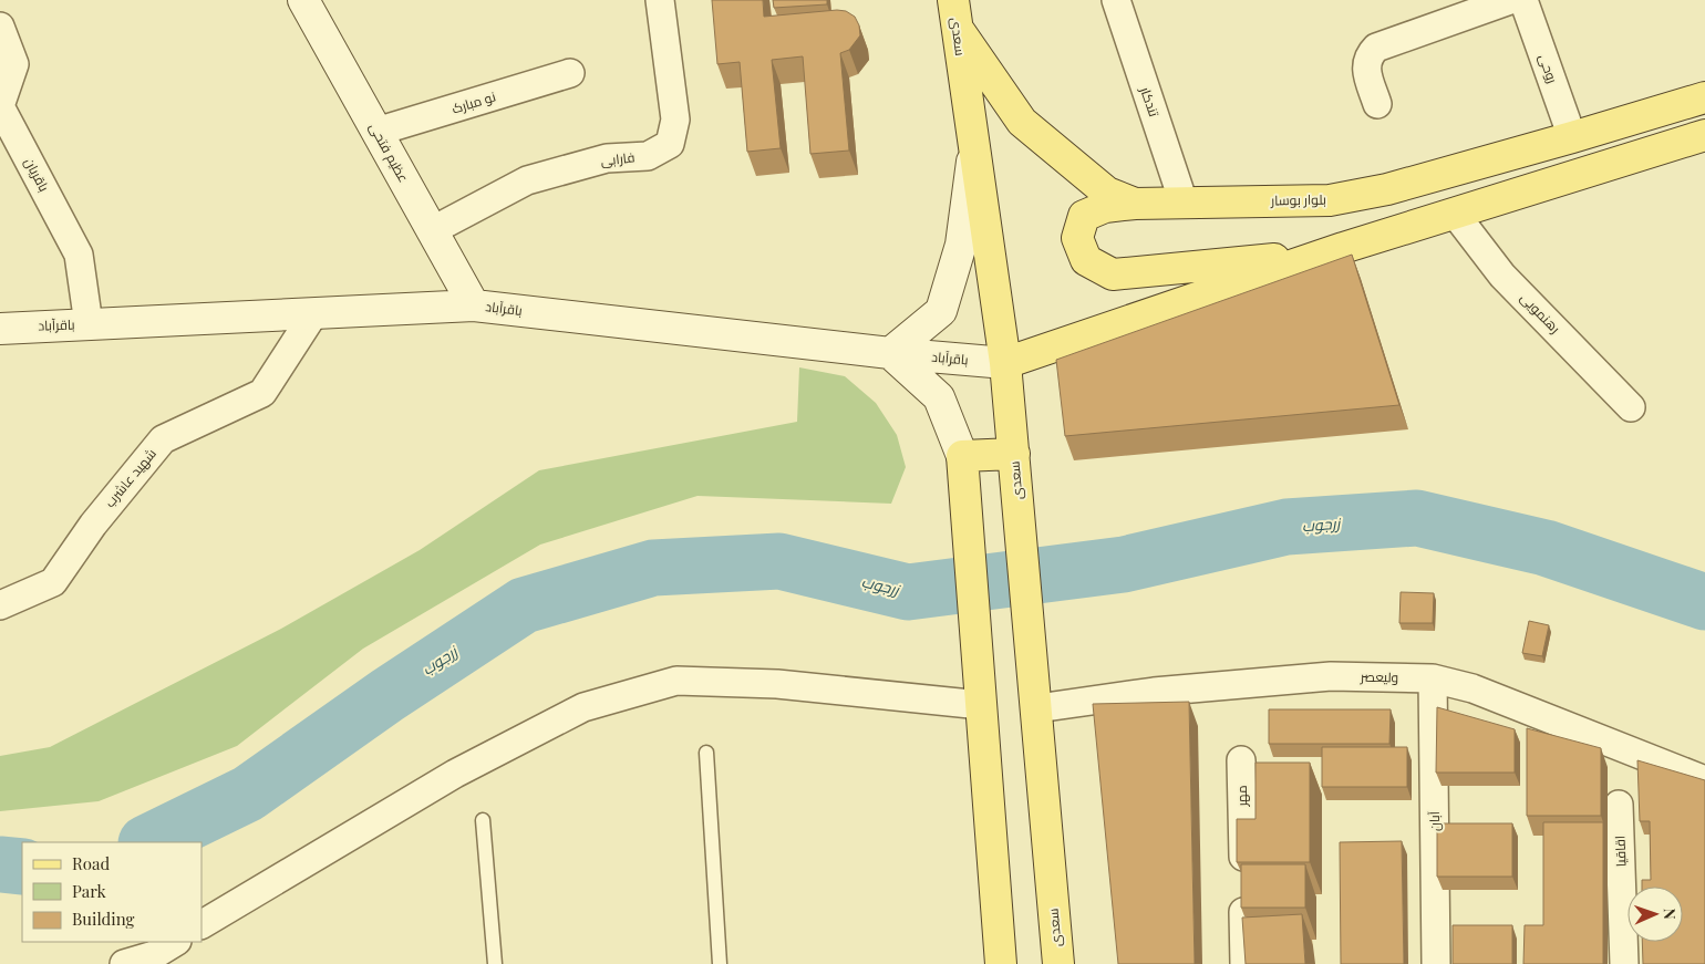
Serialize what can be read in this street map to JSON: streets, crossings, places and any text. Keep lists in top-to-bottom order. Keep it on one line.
{"streets":{"main road":["سعدی","عظیم فتحی","بلوار بوسار","باقرآباد"],"street":["روحی","تندکار","نو مبارک","فارابی","باقریان","رهنمویی","شهید عاشرب","ولیعصر","مهر","آبان","اقاقیا"]},"crossings":[["سعدی","بلوار بوسار"],["سعدی","باقرآباد"],["سعدی","ولیعصر"],["روحی","بلوار بوسار"],["تندکار","بلوار بوسار"],["نو مبارک","عظیم فتحی"],["عظیم فتحی","فارابی"],["عظیم فتحی","باقرآباد"],["باقریان","باقرآباد"],["باقرآباد","شهید عاشرب"],["ولیعصر","آبان"]],"water":["زرجوب"],"legend":["Road","Park","Building"],"north":"right"}
